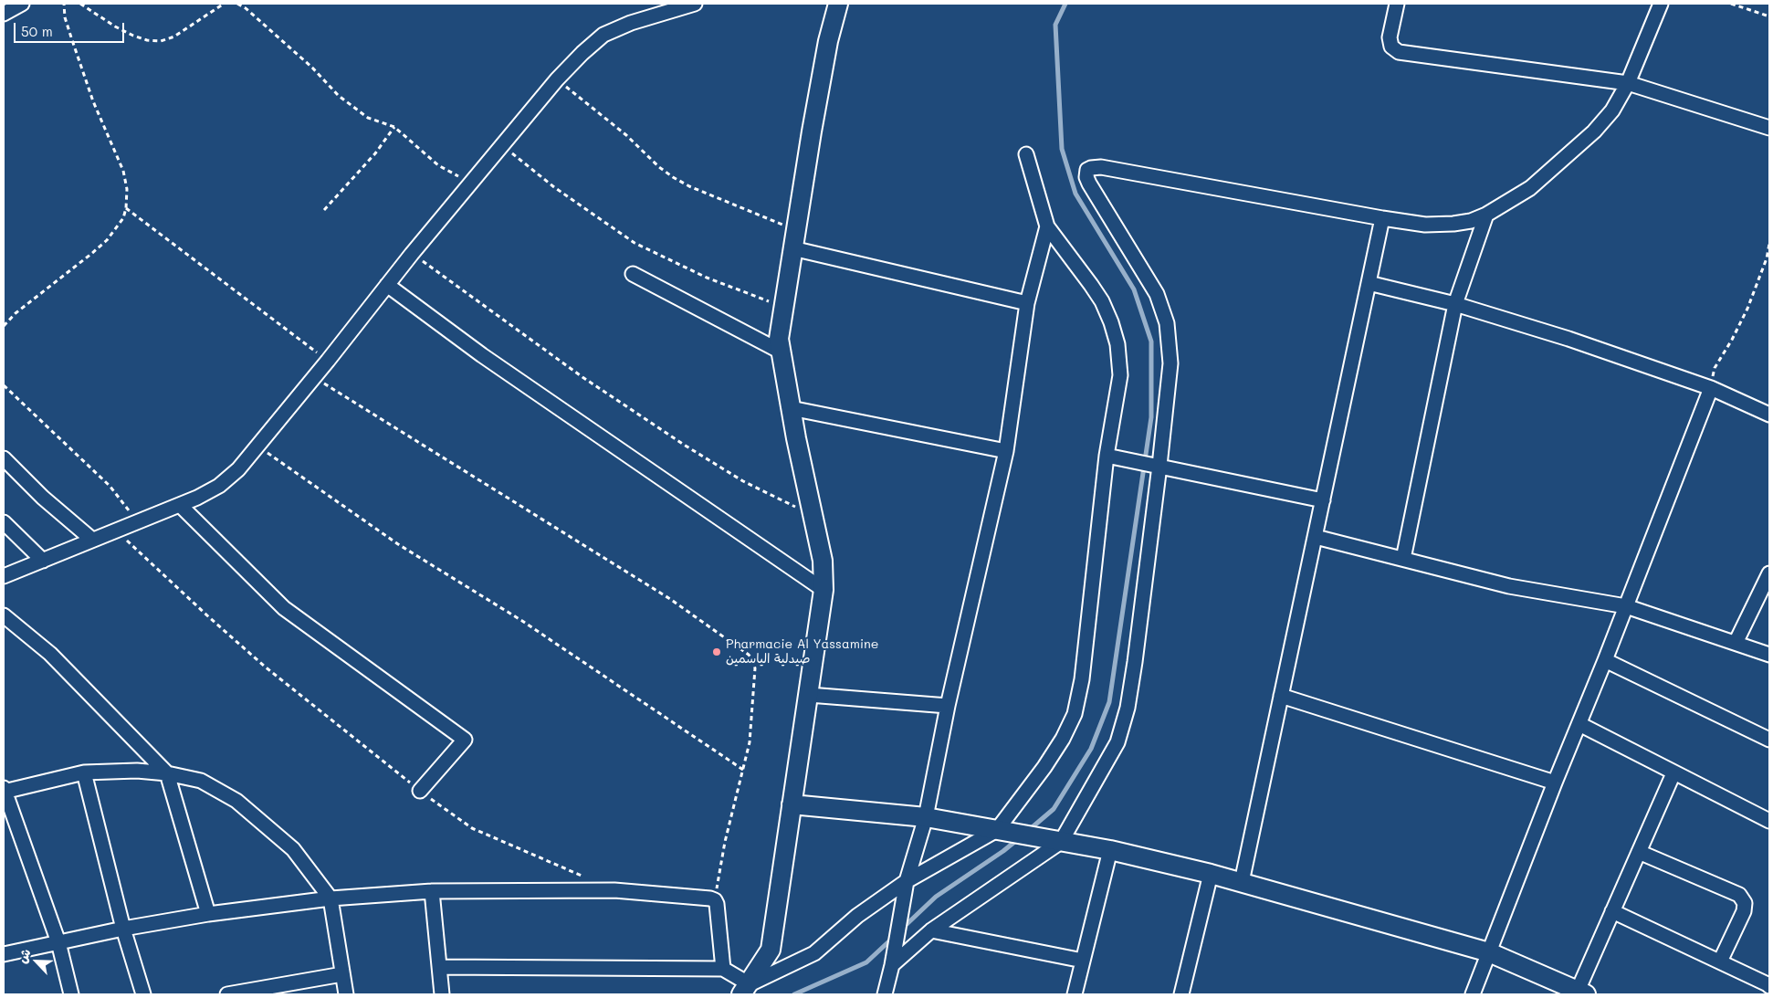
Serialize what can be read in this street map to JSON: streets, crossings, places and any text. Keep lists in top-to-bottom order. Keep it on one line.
{"places":["Pharmacie Al Yassamine صيدلية الياسمين"],"scale_bar":"50 m","north":"top left"}
